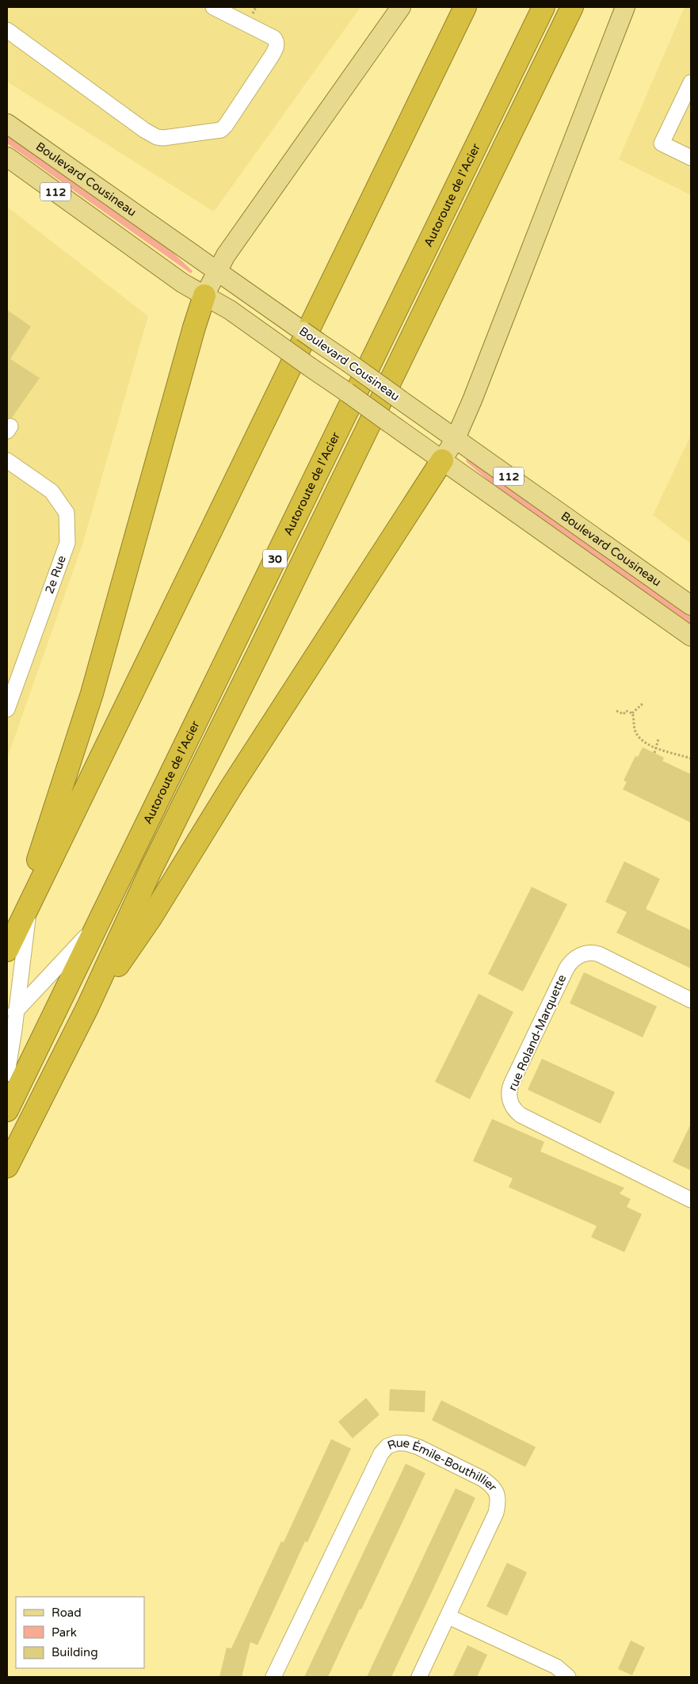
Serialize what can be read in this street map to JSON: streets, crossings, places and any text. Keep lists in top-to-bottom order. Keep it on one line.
{"streets":{"highway":["Autoroute de l'Acier","30"],"main road":["Boulevard Cousineau","112"],"street":["2e Rue","rue Roland-Marquette","Rue Émile-Bouthillier"]},"legend":["Road","Park","Building"]}
